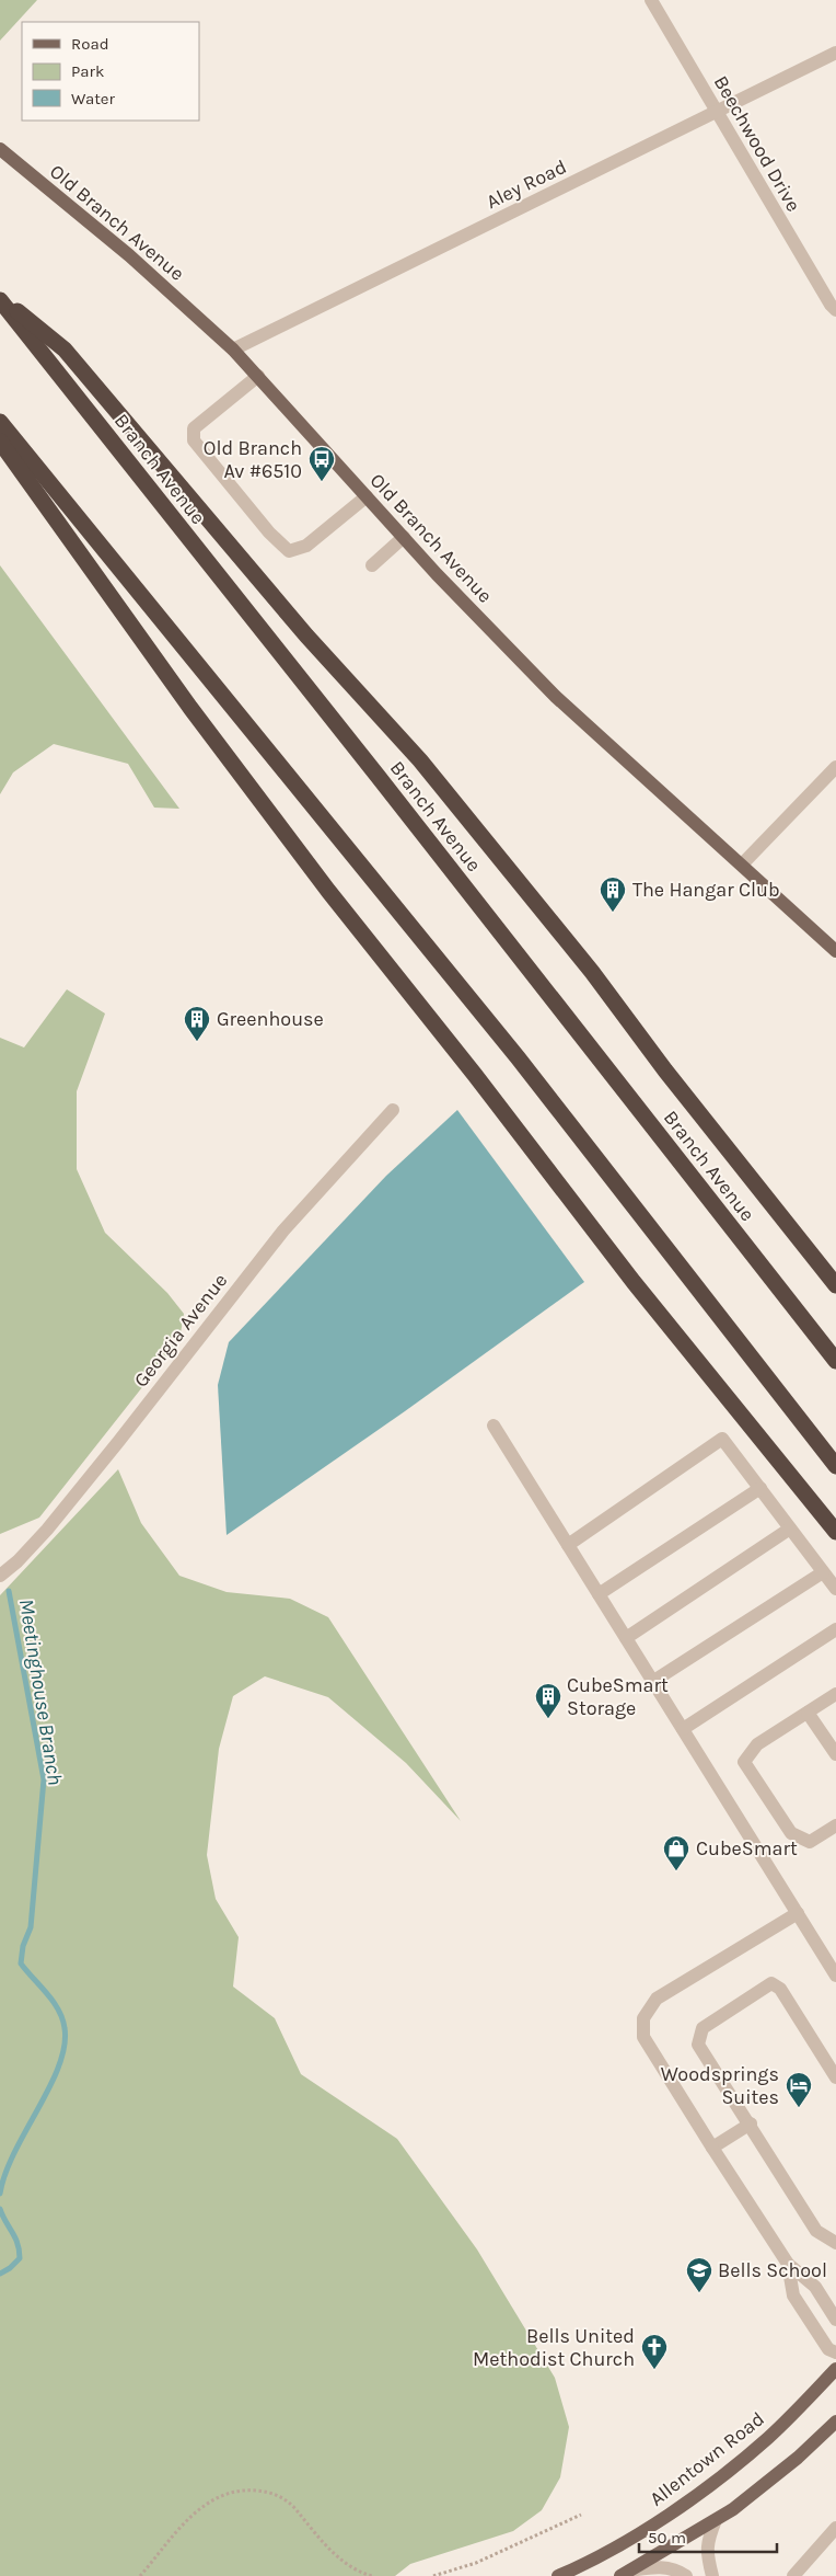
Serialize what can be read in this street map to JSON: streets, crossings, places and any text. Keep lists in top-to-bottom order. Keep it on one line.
{"streets":{"highway":["Branch Avenue"],"main road":["Old Branch Avenue","Allentown Road"],"street":["Beechwood Drive","Aley Road","Georgia Avenue"]},"crossings":[["Beechwood Drive","Aley Road"],["Aley Road","Old Branch Avenue"]],"water":["Meetinghouse Branch"],"places":{"bus stop":["Old Branch Av #6510"],"building":["The Hangar Club","Greenhouse","CubeSmart Storage"],"shop":["CubeSmart"],"hotel":["Woodsprings Suites"],"school or university":["Bells School"],"church":["Bells United Methodist Church"]},"legend":["Road","Park","Water"],"scale_bar":"50 m"}
